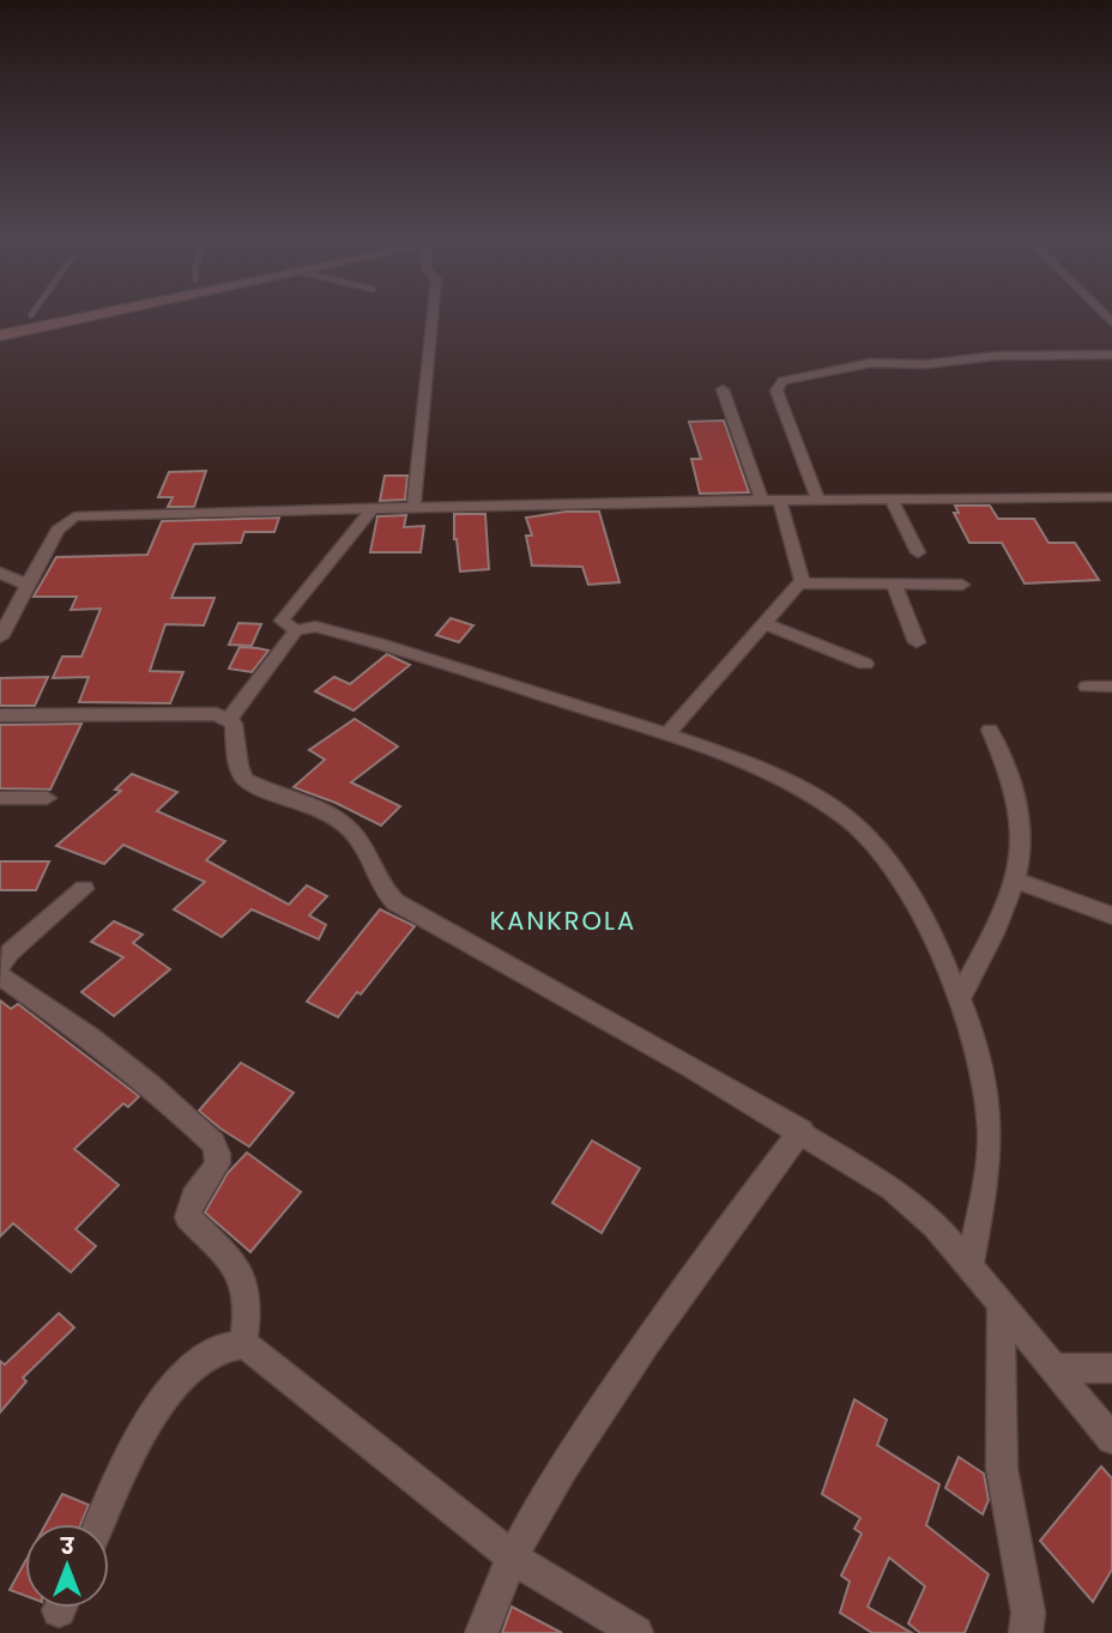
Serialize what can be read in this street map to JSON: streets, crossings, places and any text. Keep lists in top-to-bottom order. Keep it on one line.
{"districts":["KANKROLA"],"north":"top"}
